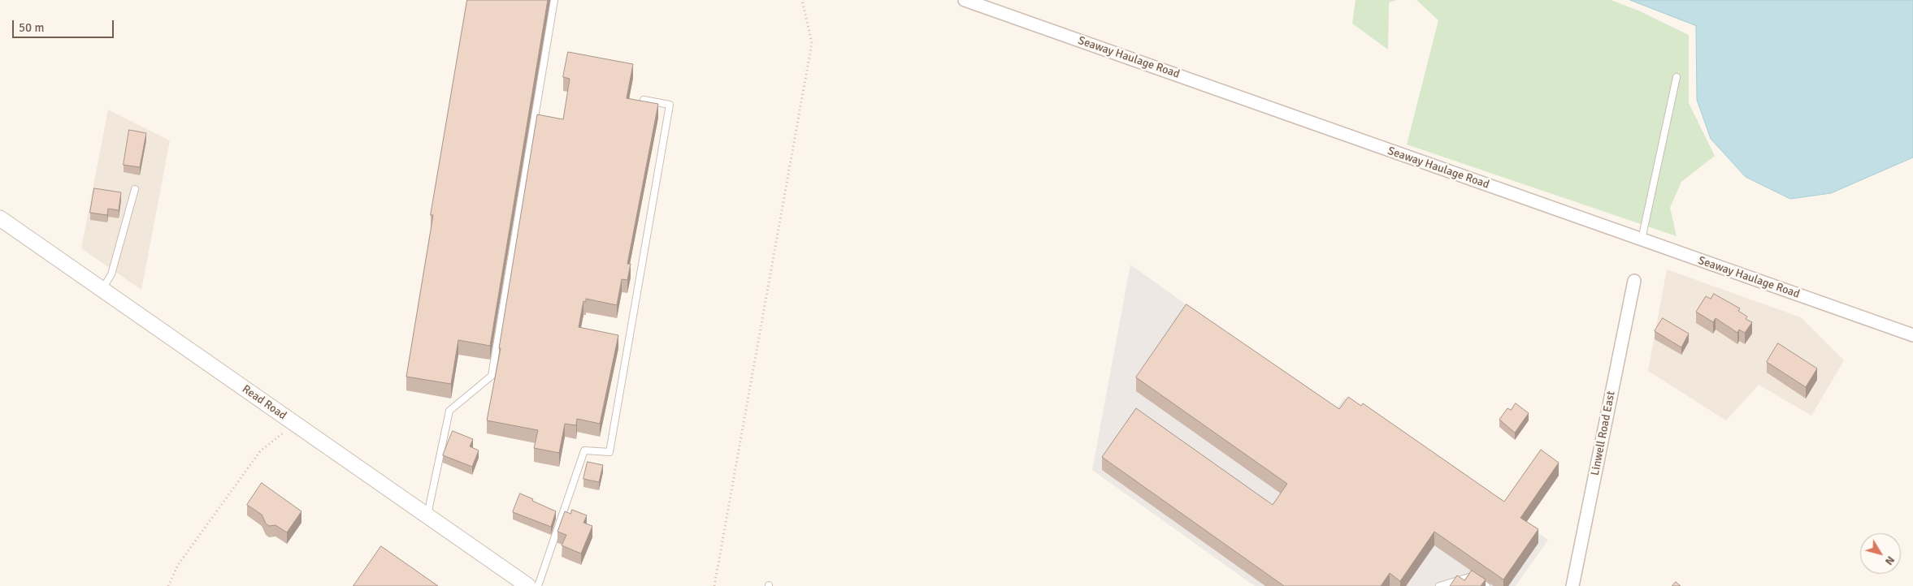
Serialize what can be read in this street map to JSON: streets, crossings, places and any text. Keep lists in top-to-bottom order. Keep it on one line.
{"streets":{"street":["Seaway Haulage Road","Read Road","Linwell Road East"]},"scale_bar":"50 m","north":"bottom right"}
